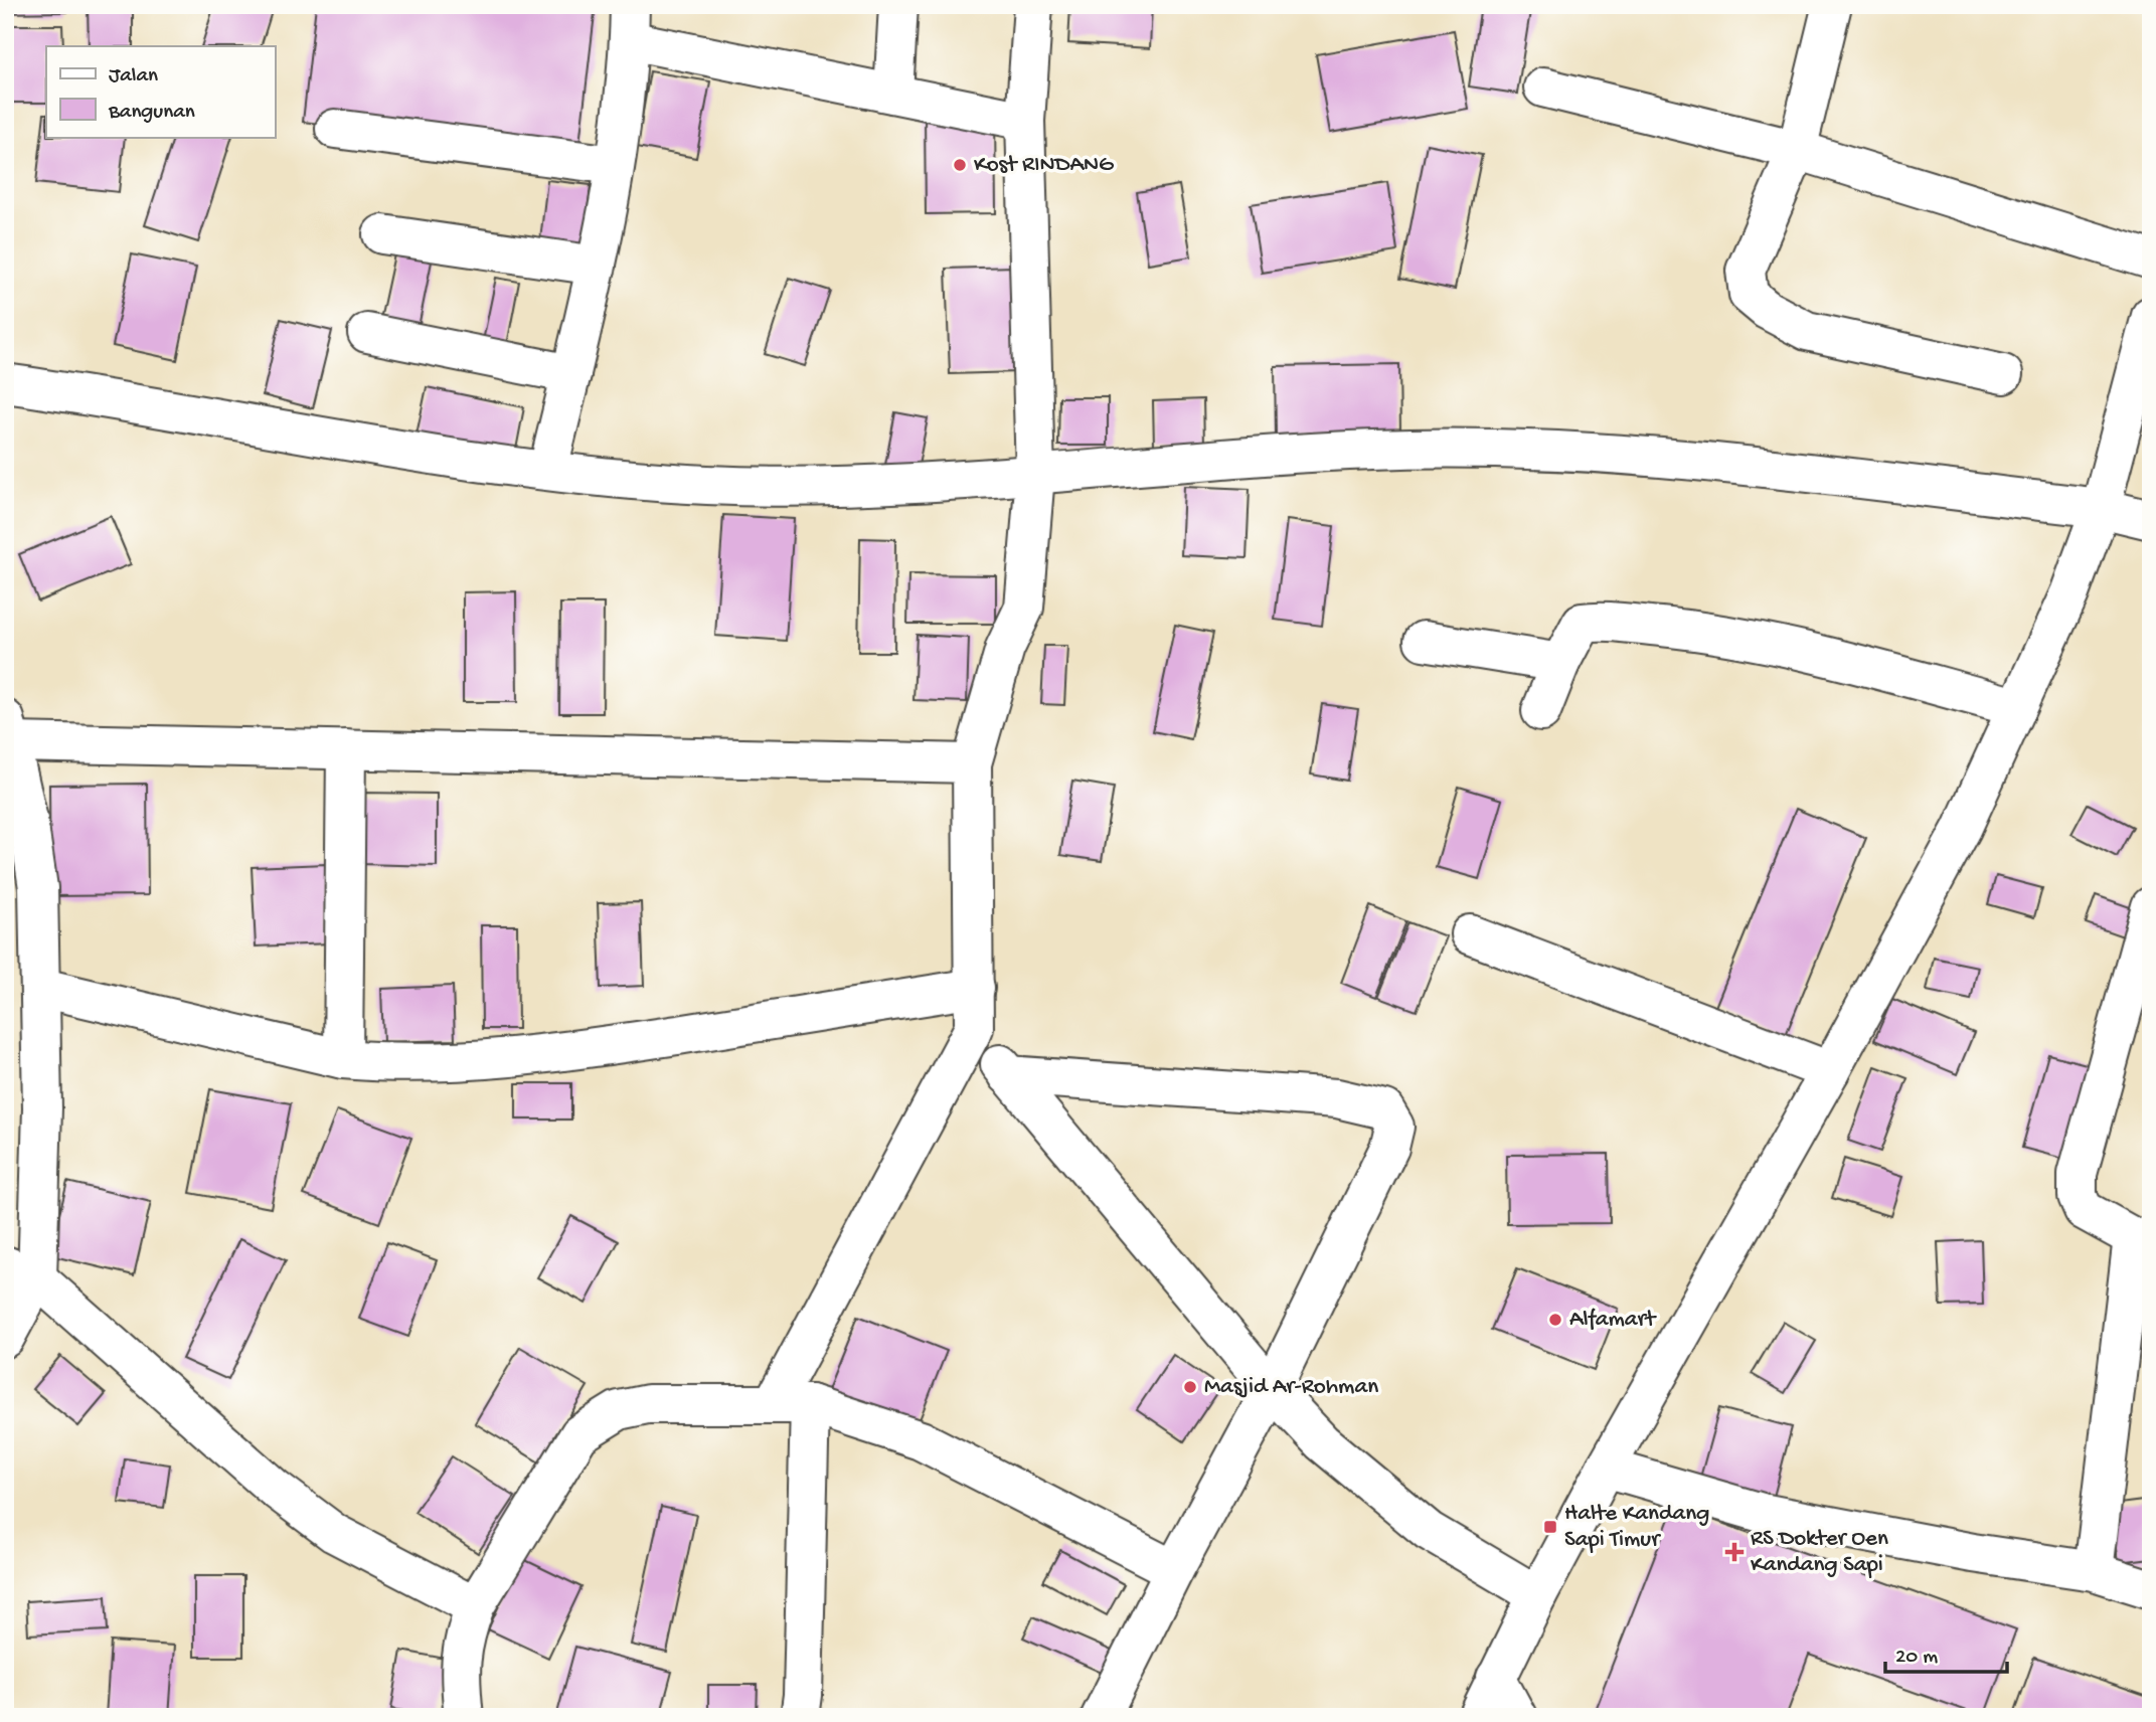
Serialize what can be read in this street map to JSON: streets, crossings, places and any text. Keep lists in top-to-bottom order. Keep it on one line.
{"places":{"other":["Kost RINDANG","Alfamart","Masjid Ar-Rohman"],"transit":["Halte Kandang Sapi Timur"],"health":["RS Dokter Oen Kandang Sapi"]},"legend":["Jalan","Bangunan"],"scale_bar":"20 m"}
